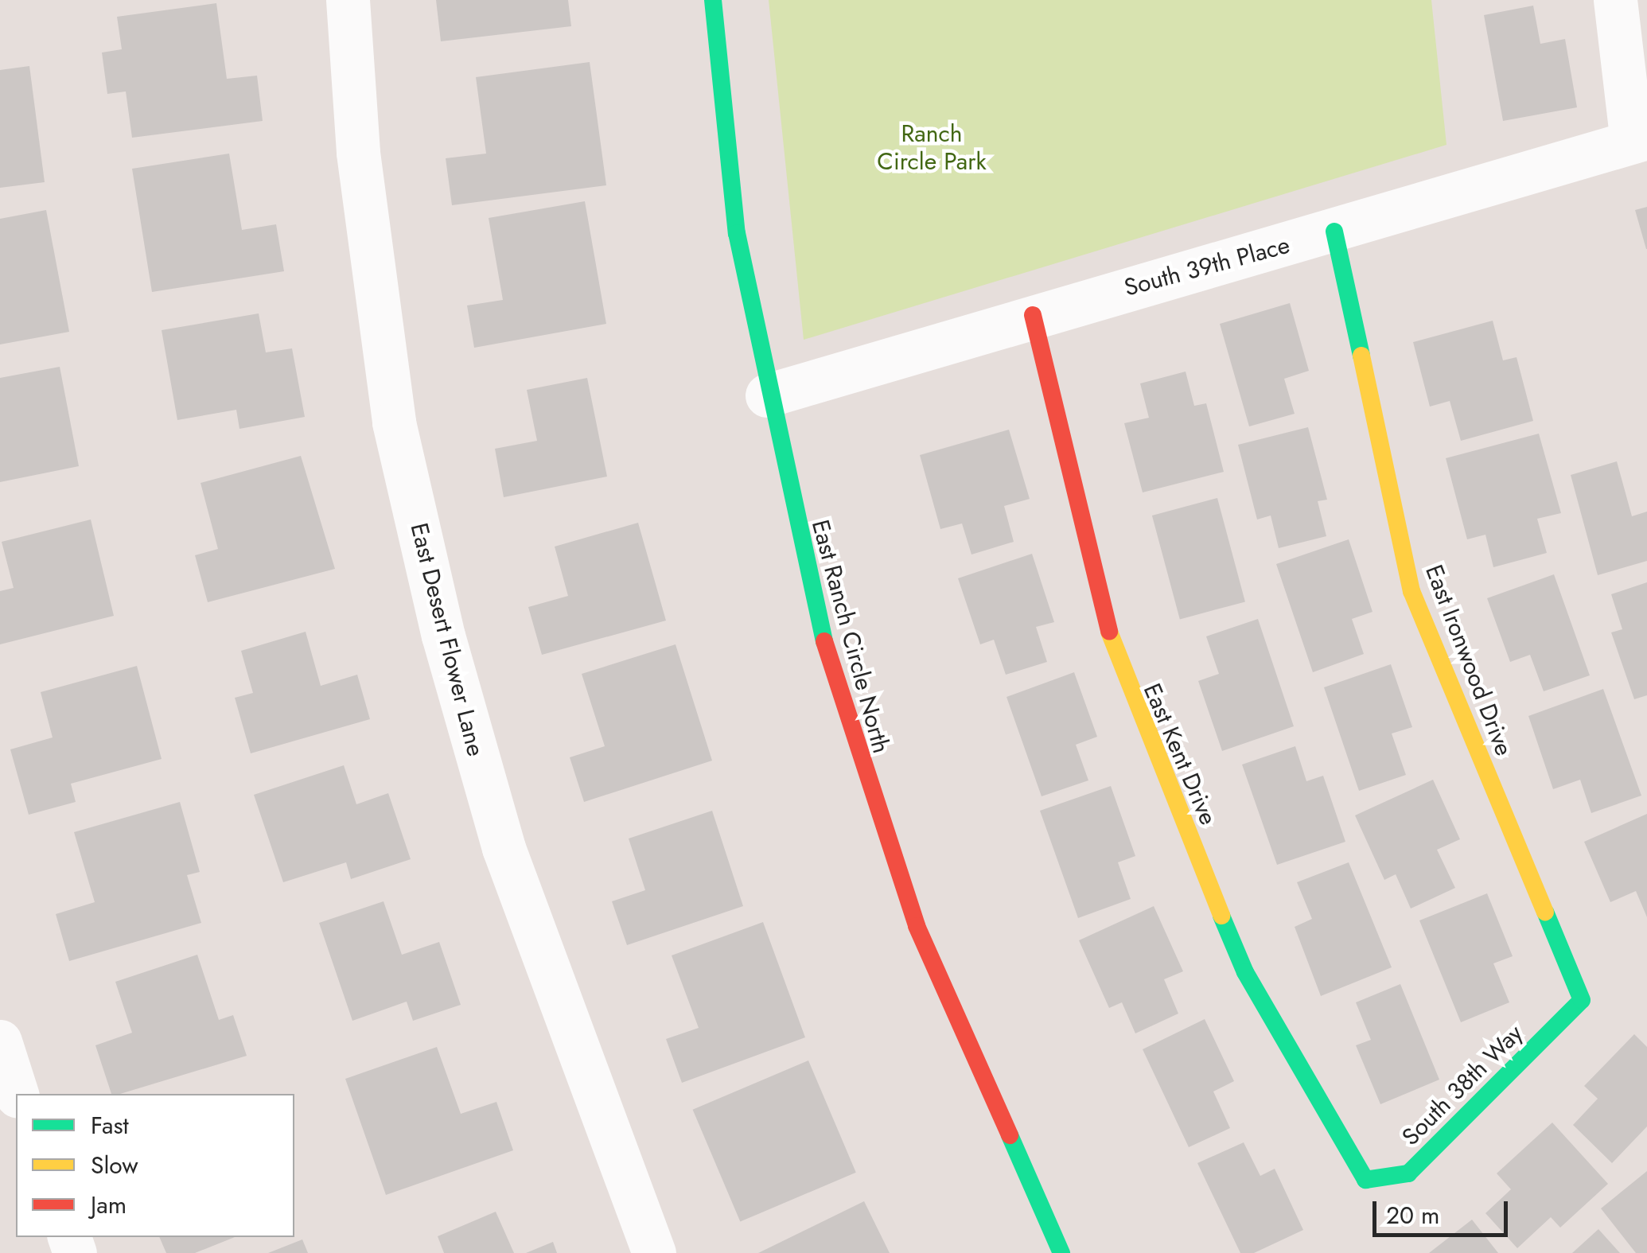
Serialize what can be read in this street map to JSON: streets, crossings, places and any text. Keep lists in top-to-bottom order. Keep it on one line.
{"streets":{"street":["South 39th Place","East Ranch Circle North","East Desert Flower Lane","East Ironwood Drive","East Kent Drive","South 38th Way"]},"crossings":[["South 39th Place","East Ranch Circle North"],["South 39th Place","East Ironwood Drive"],["South 39th Place","East Kent Drive"],["East Ironwood Drive","South 38th Way"],["East Kent Drive","South 38th Way"]],"parks":["Ranch Circle Park"],"legend":["Fast","Slow","Jam"],"scale_bar":"20 m"}
